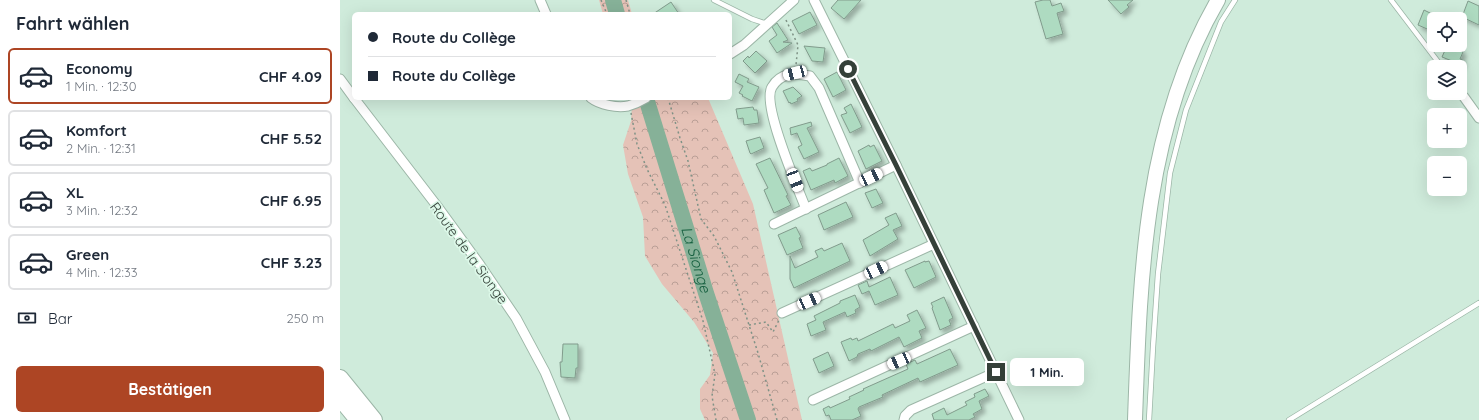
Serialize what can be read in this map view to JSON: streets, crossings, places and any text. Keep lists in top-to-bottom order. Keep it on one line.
{"streets":{"street":["Route de la Sionge"]},"water":["La Sionge"],"page":{"heading":"Fahrt wählen","map_buttons":["+","−"],"banner":["Route du Collège","Route du Collège"],"list":[{"name":"Economy","note":"1 Min. · 12:30","value":"CHF 4.09"},{"name":"Komfort","note":"2 Min. · 12:31","value":"CHF 5.52"},{"name":"XL","note":"3 Min. · 12:32","value":"CHF 6.95"},{"name":"Green","note":"4 Min. · 12:33","value":"CHF 3.23"}],"pay":["Bar","250 m"],"buttons":"Bestätigen","bubble":"1 Min."}}
